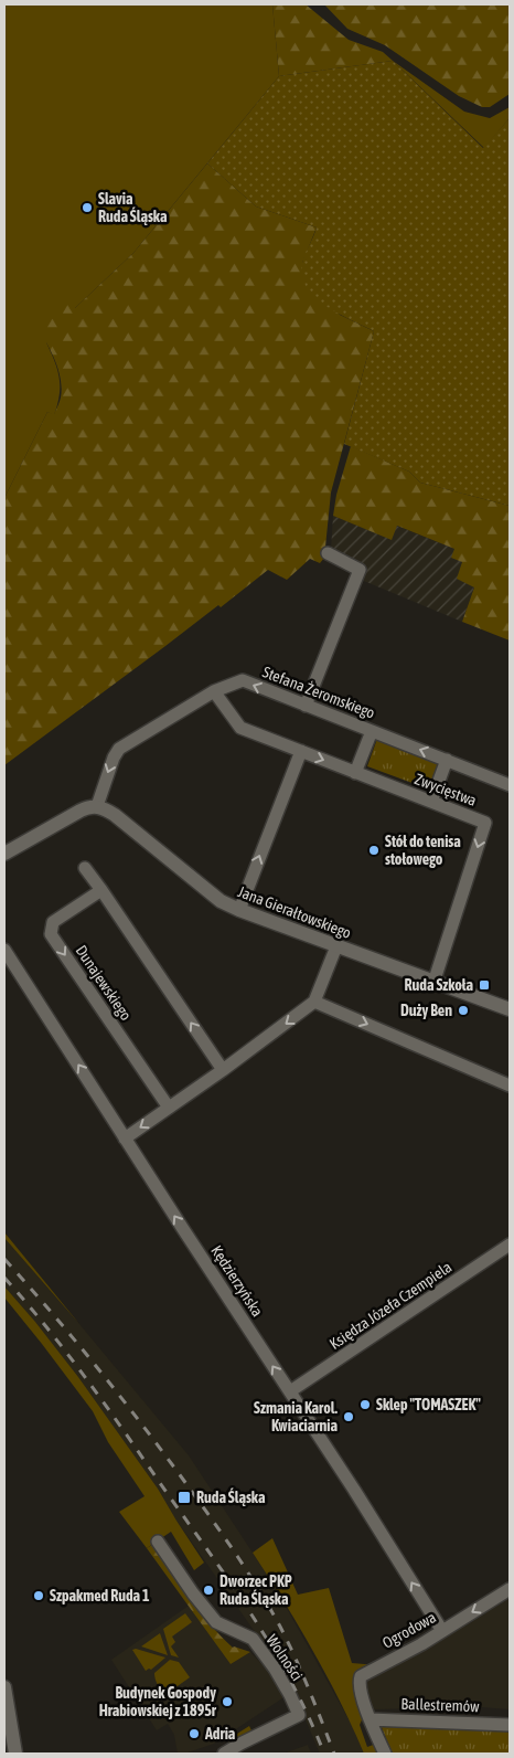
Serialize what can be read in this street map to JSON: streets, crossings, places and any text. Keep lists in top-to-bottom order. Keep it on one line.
{"streets":{"street":["Stefana Żeromskiego","Zwycięstwa","Jana Gierałtowskiego","Dunajewskiego","Kędzierzyńska","Księdza Józefa Czempiela","Ogrodowa","Wolności","Ballestremów"]},"crossings":[["Stefana Żeromskiego","Zwycięstwa"],["Stefana Żeromskiego","Jana Gierałtowskiego"],["Zwycięstwa","Jana Gierałtowskiego"],["Kędzierzyńska","Księdza Józefa Czempiela"],["Kędzierzyńska","Ogrodowa"],["Ogrodowa","Ballestremów"]],"one_way":["Stefana Żeromskiego","Kędzierzyńska","Ogrodowa"],"places":{"other":["Slavia Ruda Śląska","Stół do tenisa stołowego","Duży Ben","Sklep \"TOMASZEK\"","Szmania Karol. Kwiaciarnia","Dworzec PKP Ruda Śląska","Szpakmed Ruda 1","Budynek Gospody Hrabiowskiej z 1895r","Adria"],"transit":["Ruda Szkoła","Ruda Śląska"]}}
